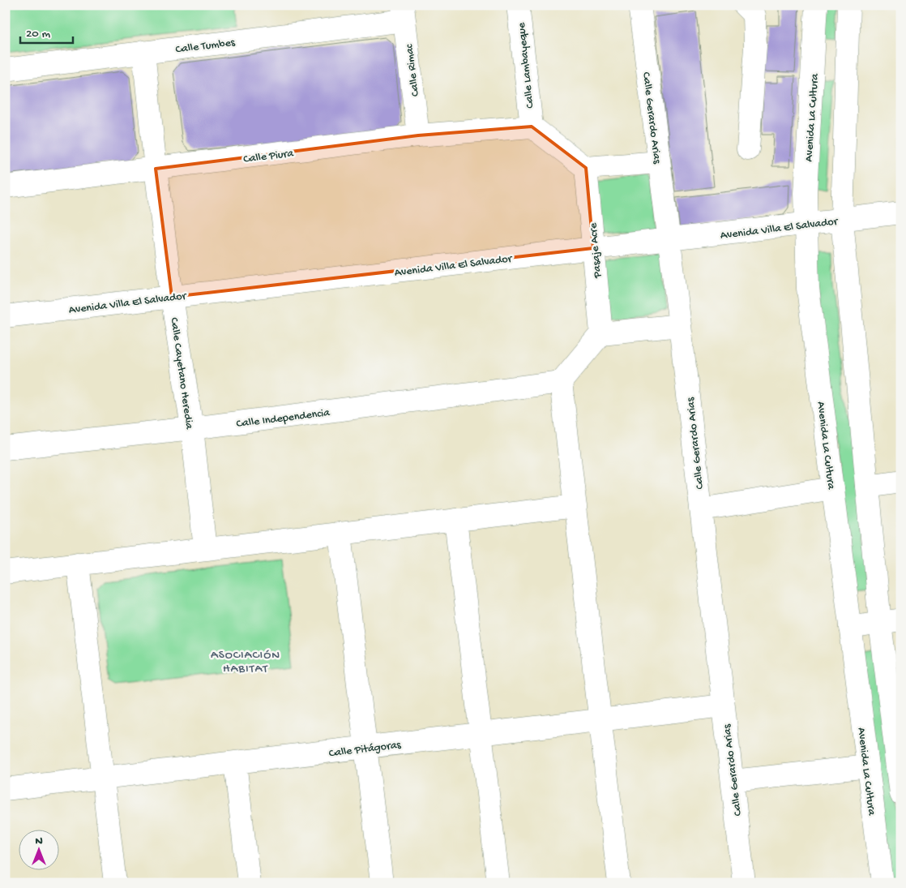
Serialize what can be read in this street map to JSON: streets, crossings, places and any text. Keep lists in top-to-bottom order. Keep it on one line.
{"streets":{"street":["Calle Tumbes","Calle Lambayeque","Calle Rimac","Calle Gerardo Arias","Avenida La Cultura","Calle Piura","Avenida Villa El Salvador","Pasaje Acre","Calle Cayetano Heredia","Calle Independencia","Calle Pitágoras"]},"crossings":[["Calle Tumbes","Calle Rimac"],["Calle Tumbes","Calle Cayetano Heredia"],["Calle Lambayeque","Calle Piura"],["Calle Rimac","Calle Piura"],["Calle Gerardo Arias","Avenida Villa El Salvador"],["Calle Gerardo Arias","Calle Pitágoras"],["Avenida La Cultura","Avenida Villa El Salvador"],["Calle Piura","Calle Cayetano Heredia"],["Avenida Villa El Salvador","Pasaje Acre"],["Avenida Villa El Salvador","Calle Cayetano Heredia"],["Calle Cayetano Heredia","Calle Independencia"]],"districts":["ASOCIACIÓN HABITAT"],"scale_bar":"20 m","north":"top"}
